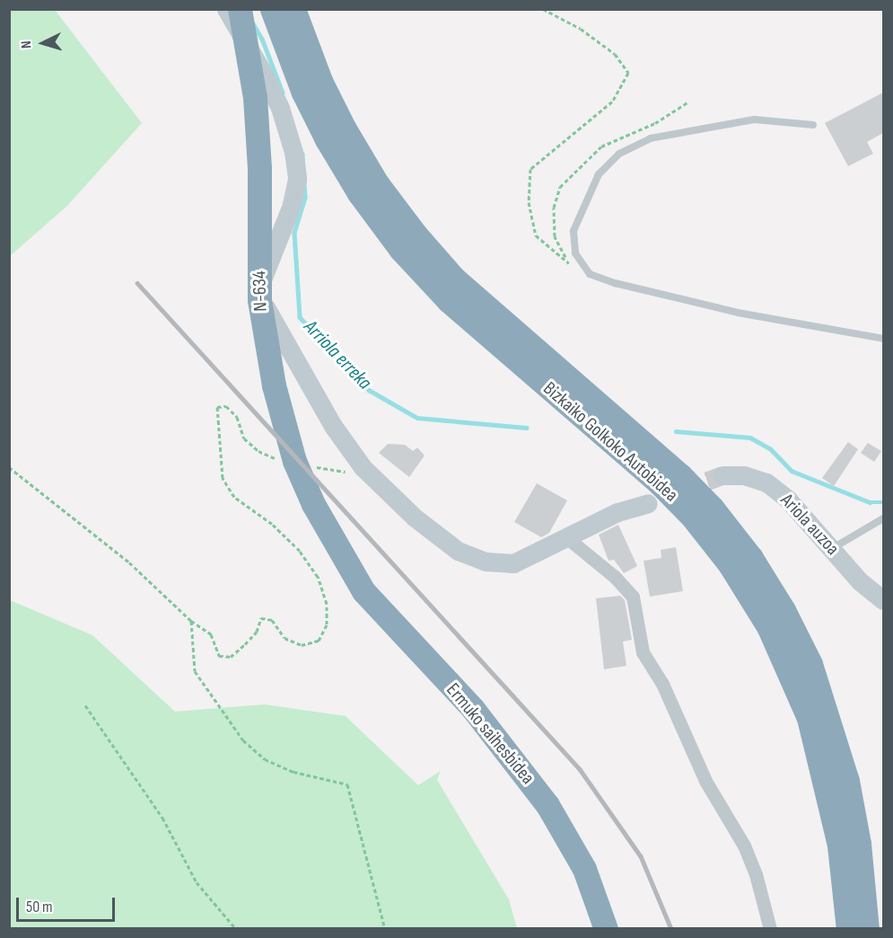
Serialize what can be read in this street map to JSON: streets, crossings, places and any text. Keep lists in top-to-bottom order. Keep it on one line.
{"streets":{"highway":["N-634","Bizkaiko Golkoko Autobidea","Ermuko saihesbidea"],"street":["Ariola auzoa"]},"crossings":[["N-634","Ermuko saihesbidea"]],"water":["Arriola erreka"],"scale_bar":"50 m","north":"left"}
